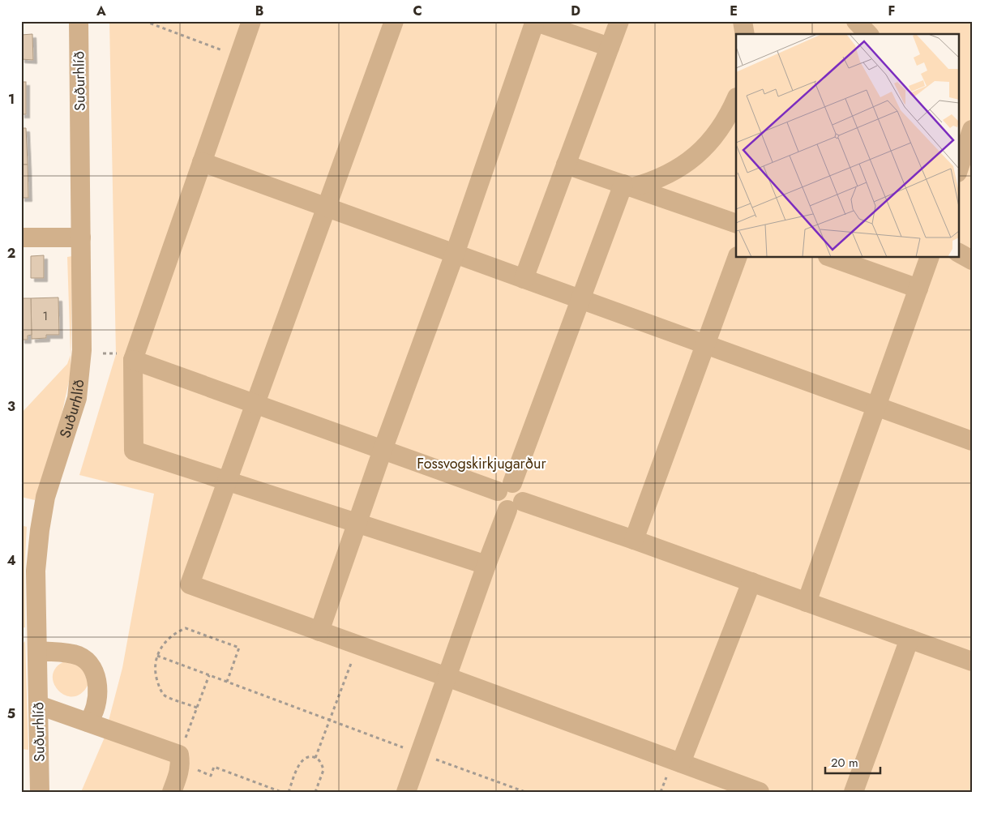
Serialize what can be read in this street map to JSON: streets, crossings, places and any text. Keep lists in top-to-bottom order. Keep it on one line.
{"streets":{"street":["Suðurhlíð"]},"parks":["Fossvogskirkjugarður"],"house_numbers":["1"],"scale_bar":"20 m","grid":{"columns":["A","B","C","D","E","F"],"rows":["1","2","3","4","5"]}}
